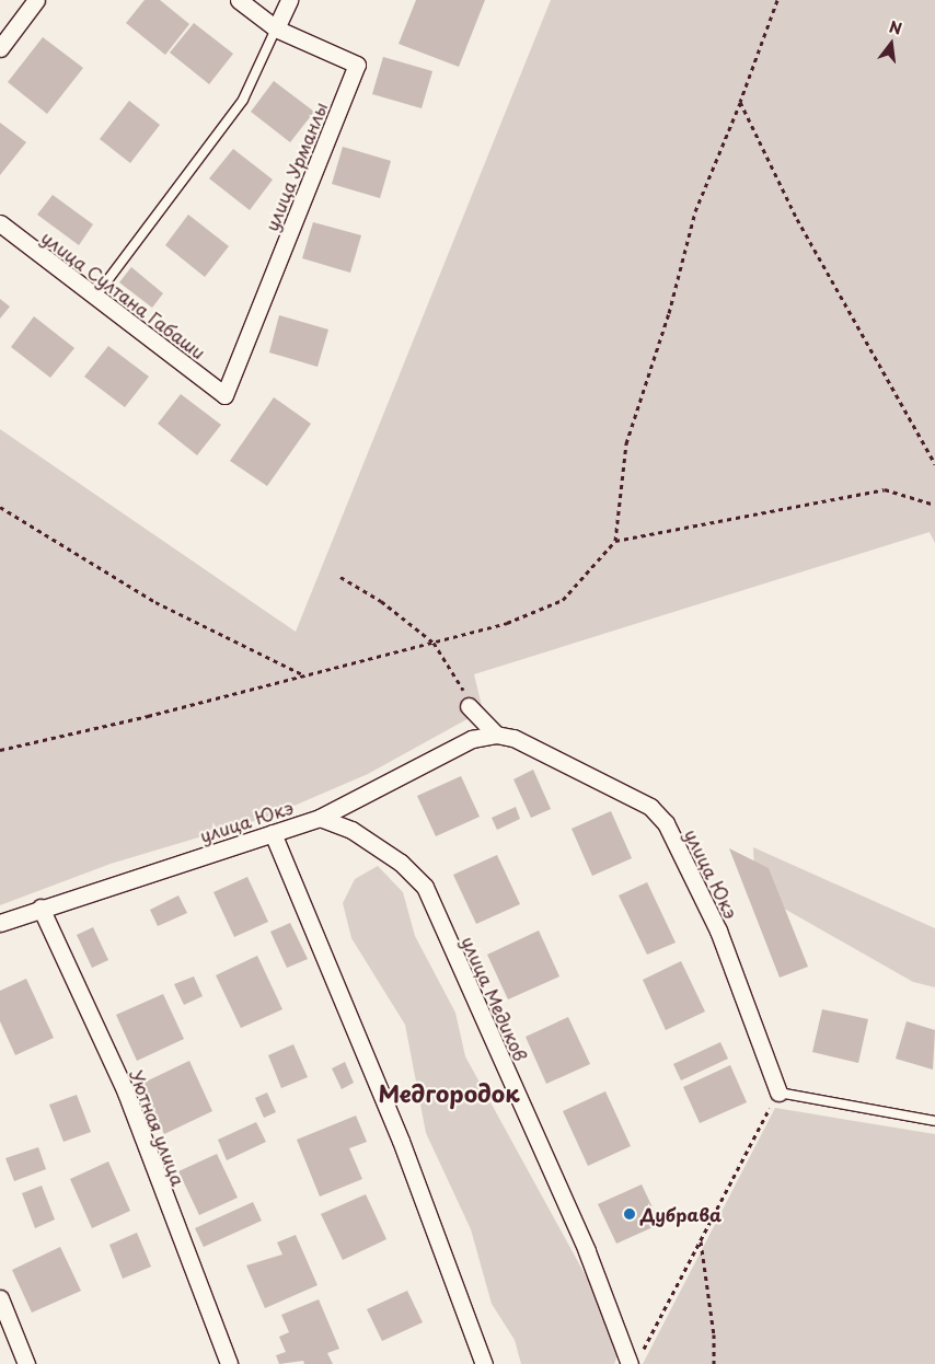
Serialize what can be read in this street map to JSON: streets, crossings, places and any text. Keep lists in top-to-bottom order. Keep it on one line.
{"streets":{"street":["улица Урманлы","улица Султана Габаши","улица Юкэ","улица Медиков","Уютная улица"]},"crossings":[["улица Урманлы","улица Султана Габаши"],["улица Юкэ","улица Медиков"],["улица Юкэ","Уютная улица"]],"districts":["Медгородок"],"places":["Дубрава"],"north":"top"}
